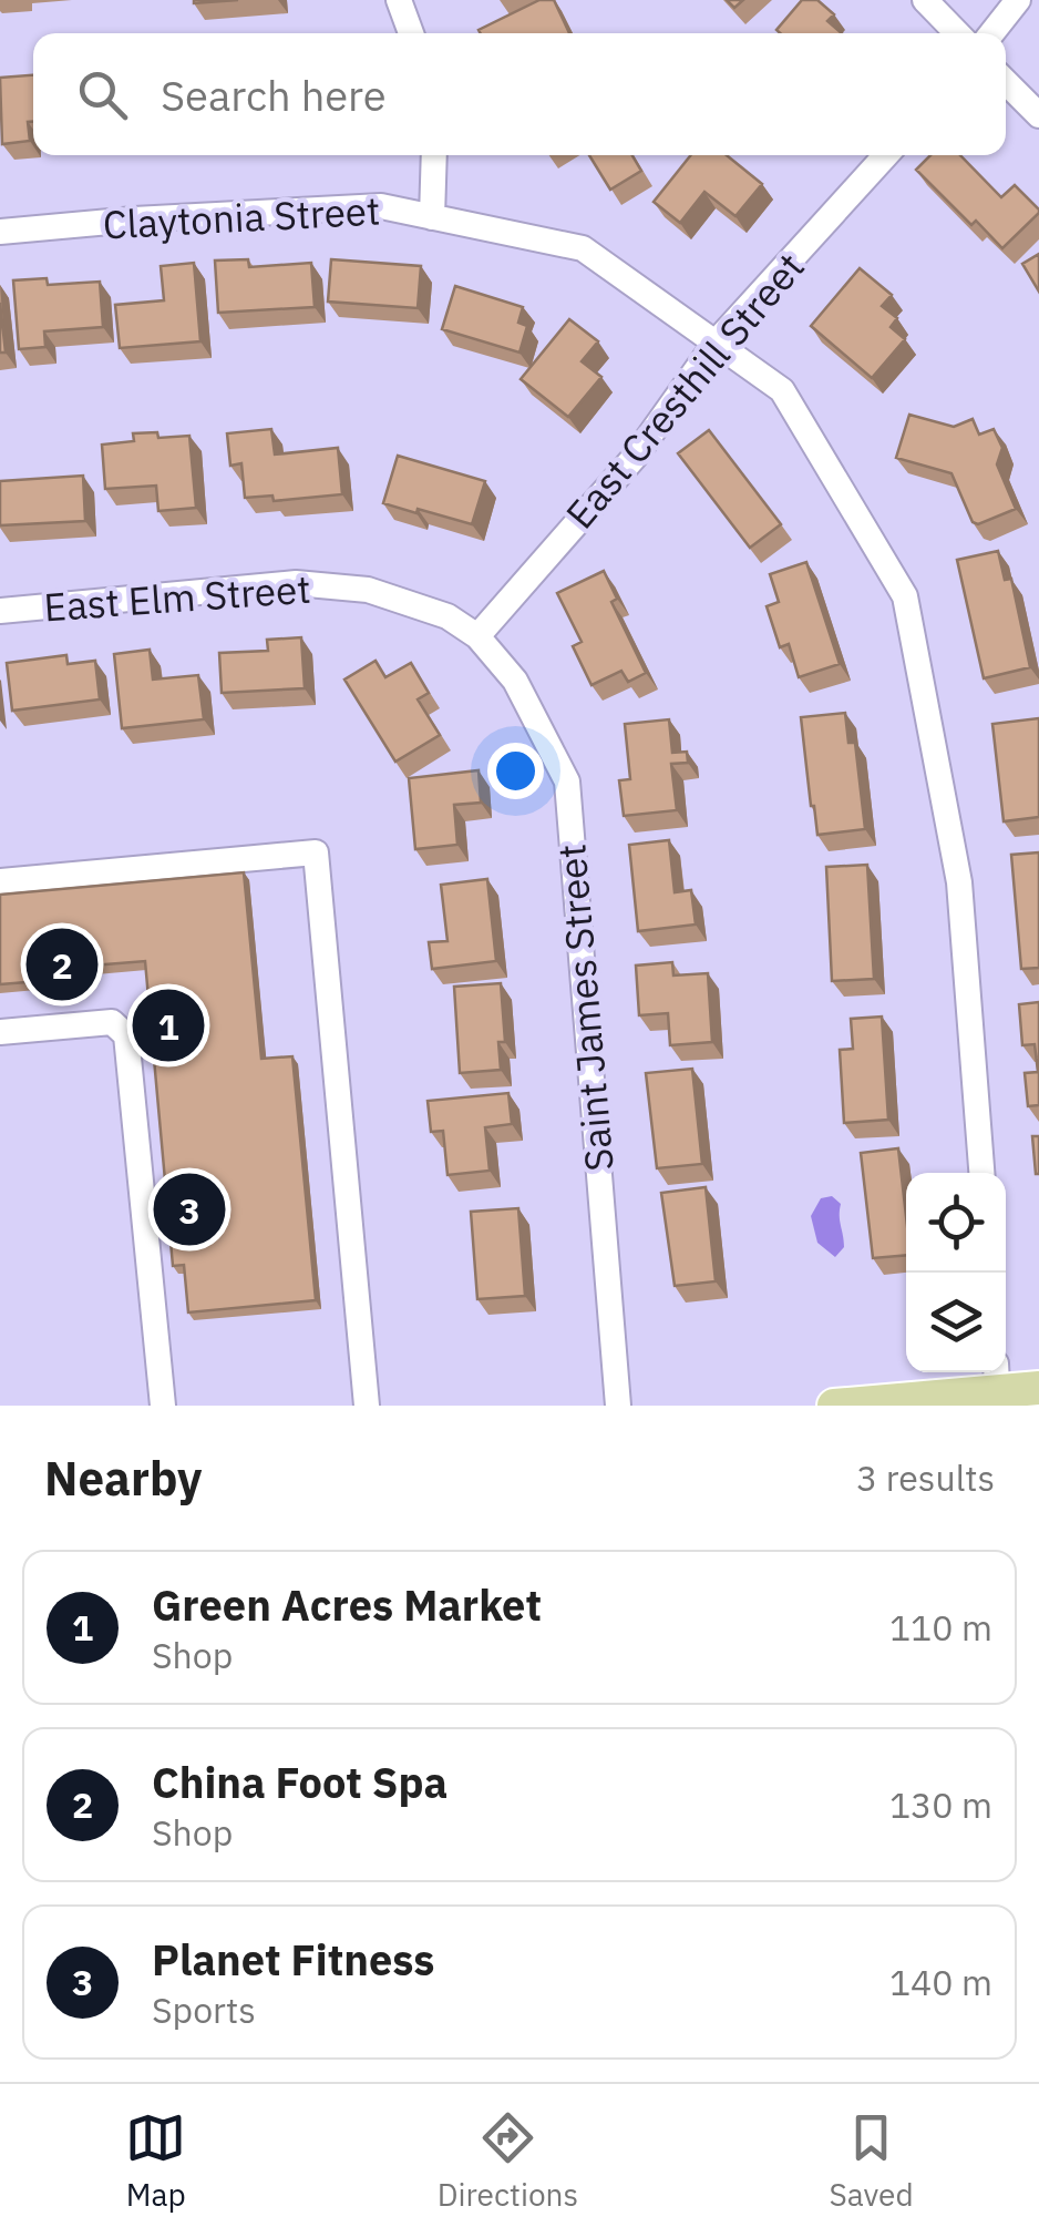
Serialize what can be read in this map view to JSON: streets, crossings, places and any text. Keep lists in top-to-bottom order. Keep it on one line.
{"streets":{"street":["Claytonia Street","East Cresthill Street","East Elm Street","Saint James Street"]},"crossings":[["Claytonia Street","East Cresthill Street"],["East Cresthill Street","East Elm Street"],["East Cresthill Street","Saint James Street"],["East Elm Street","Saint James Street"]],"page":{"search":"Search here","pins":["2","1","3"],"heading":["Nearby","3 results"],"list":[{"mark":"1","name":"Green Acres Market","note":"Shop","value":"110 m"},{"mark":"2","name":"China Foot Spa","note":"Shop","value":"130 m"},{"mark":"3","name":"Planet Fitness","note":"Sports","value":"140 m"}],"nav":["Map","Directions","Saved"]}}
